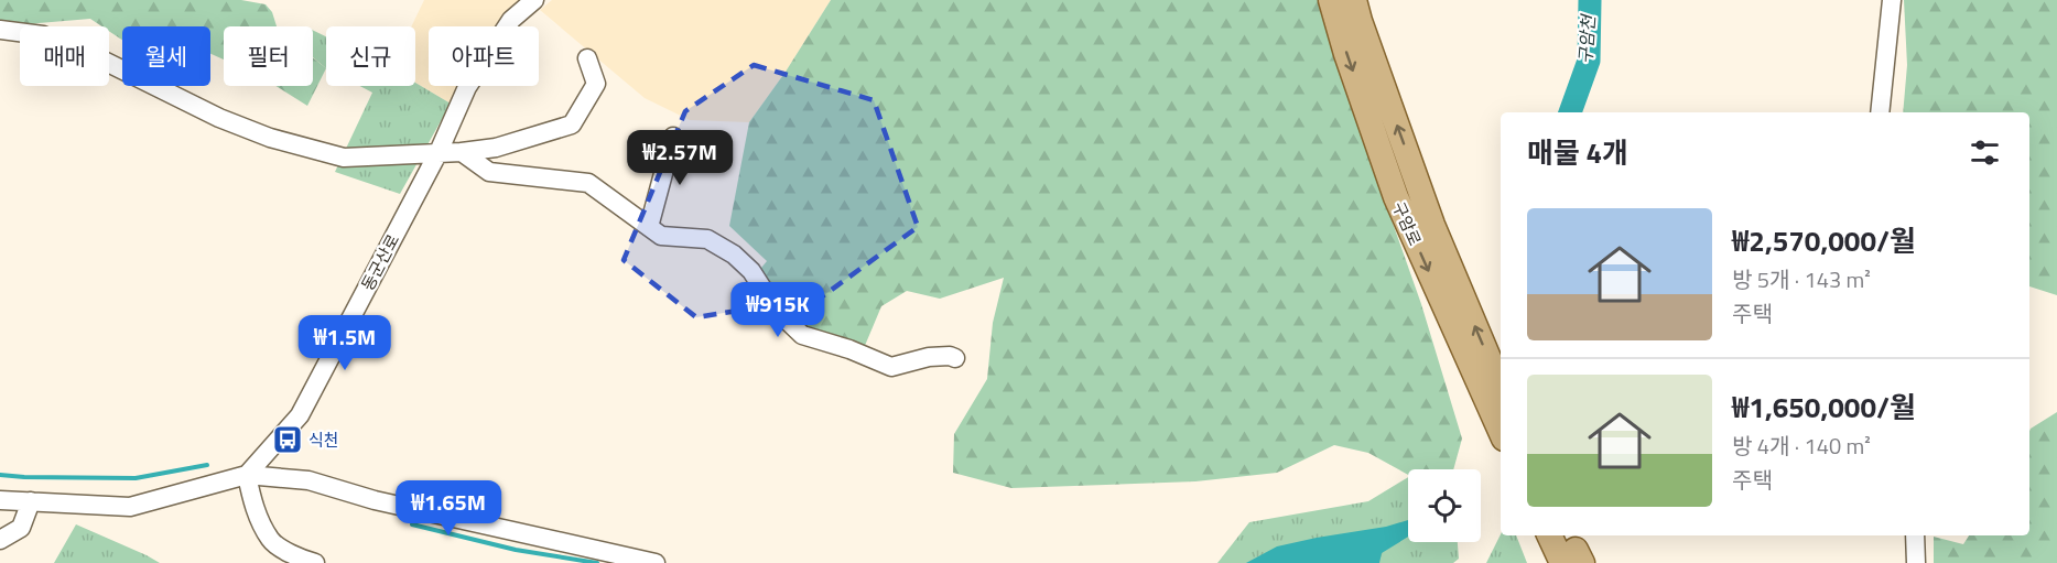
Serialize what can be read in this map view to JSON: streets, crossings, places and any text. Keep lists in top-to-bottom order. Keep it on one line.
{"streets":{"main road":["구암로"],"street":["동군산로"]},"water":["구암천"],"places":{"bus stop":["식천"]},"page":{"chip":["매매","월세","필터","신규","아파트"],"heading":"매물 4개","price":["₩2.57M","₩915K","₩1.5M","₩1.65M"],"list":[{"name":"₩2,570,000/월","note":"방 5개 · 143 m² · 주택"},{"name":"₩1,650,000/월","note":"방 4개 · 140 m² · 주택"}]}}
